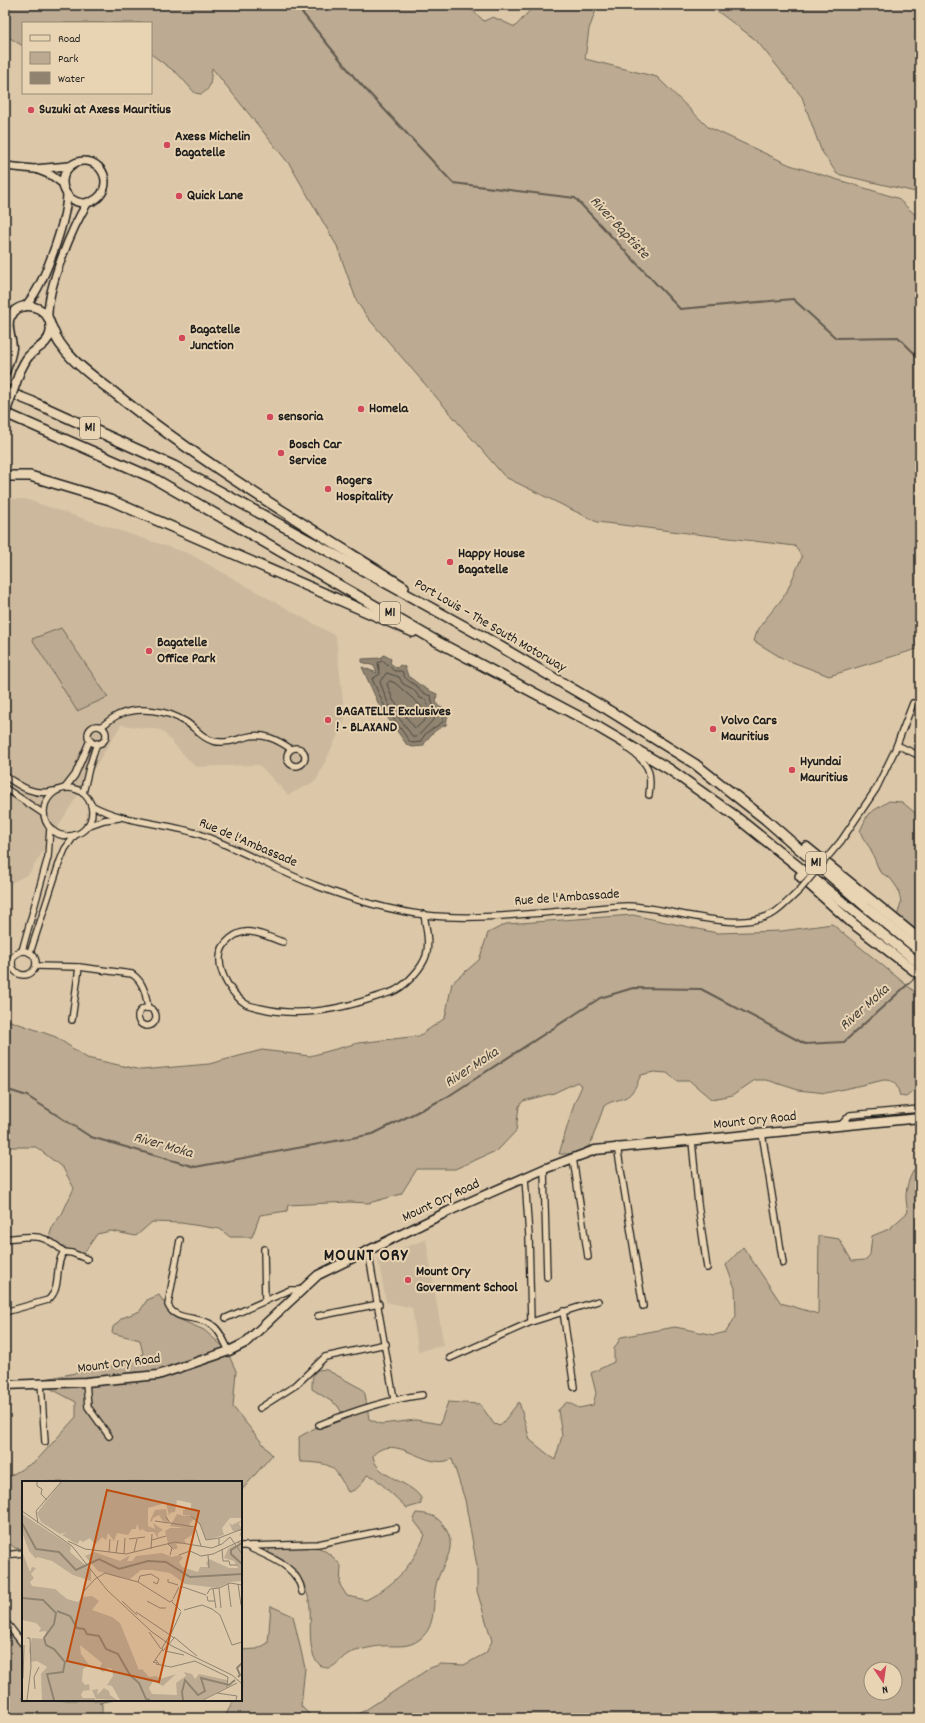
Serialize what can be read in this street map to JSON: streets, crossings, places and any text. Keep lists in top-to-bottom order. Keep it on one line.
{"streets":{"highway":["M1","Port Louis – The South Motorway"],"main road":["Mount Ory Road"],"street":["Rue de l'Ambassade"]},"districts":["MOUNT ORY"],"water":["River Baptiste","River Moka"],"places":["Suzuki at Axess Mauritius","Axess Michelin Bagatelle","Quick Lane","Bagatelle Junction","Homela","sensoria","Bosch Car Service","Rogers Hospitality","Happy House Bagatelle","Bagatelle Office Park","BAGATELLE Exclusives ! - BLAXAND","Volvo Cars Mauritius","Hyundai Mauritius","Mount Ory Government School"],"legend":["Road","Park","Water"],"north":"bottom"}
